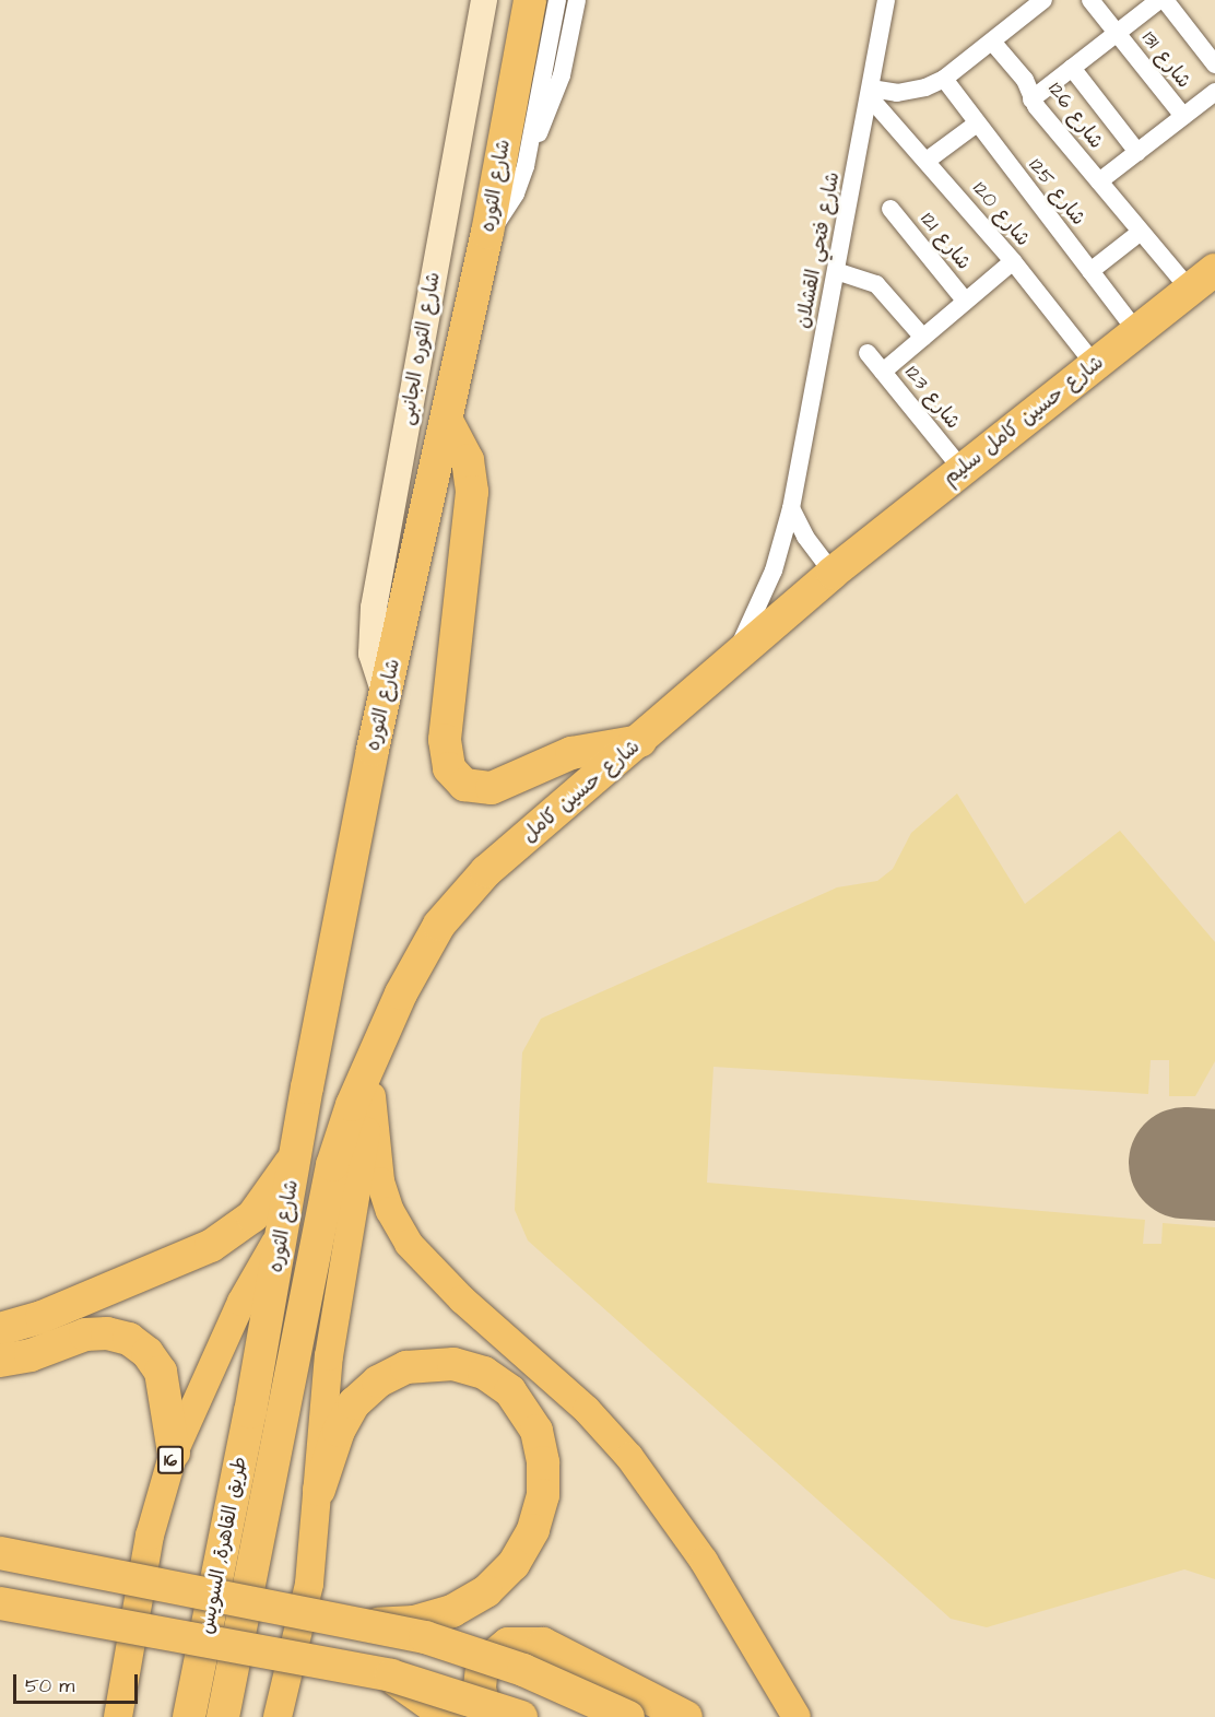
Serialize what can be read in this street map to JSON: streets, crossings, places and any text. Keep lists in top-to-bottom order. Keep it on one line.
{"streets":{"highway":["شارع الثوره","شارع حسين كامل سليم","شارع حسين كامل","طريق القاهرة, السويس"],"main road":["16"],"street":["شارع 131","شارع 126","شارع 125","شارع 120","شارع 121","شارع فتحي القشلان","شارع الثوره الجانبى","شارع 123"]},"crossings":[["شارع 126","شارع حسين كامل سليم"],["شارع الثوره","شارع الثوره الجانبى"],["شارع الثوره","شارع حسين كامل"],["شارع الثوره","16"],["شارع الثوره","طريق القاهرة, السويس"],["شارع 125","شارع حسين كامل سليم"],["شارع 120","شارع فتحي القشلان"],["شارع 120","شارع حسين كامل سليم"],["شارع فتحي القشلان","شارع حسين كامل"],["شارع 123","شارع حسين كامل سليم"],["شارع حسين كامل سليم","شارع حسين كامل"]],"scale_bar":"50 m"}
